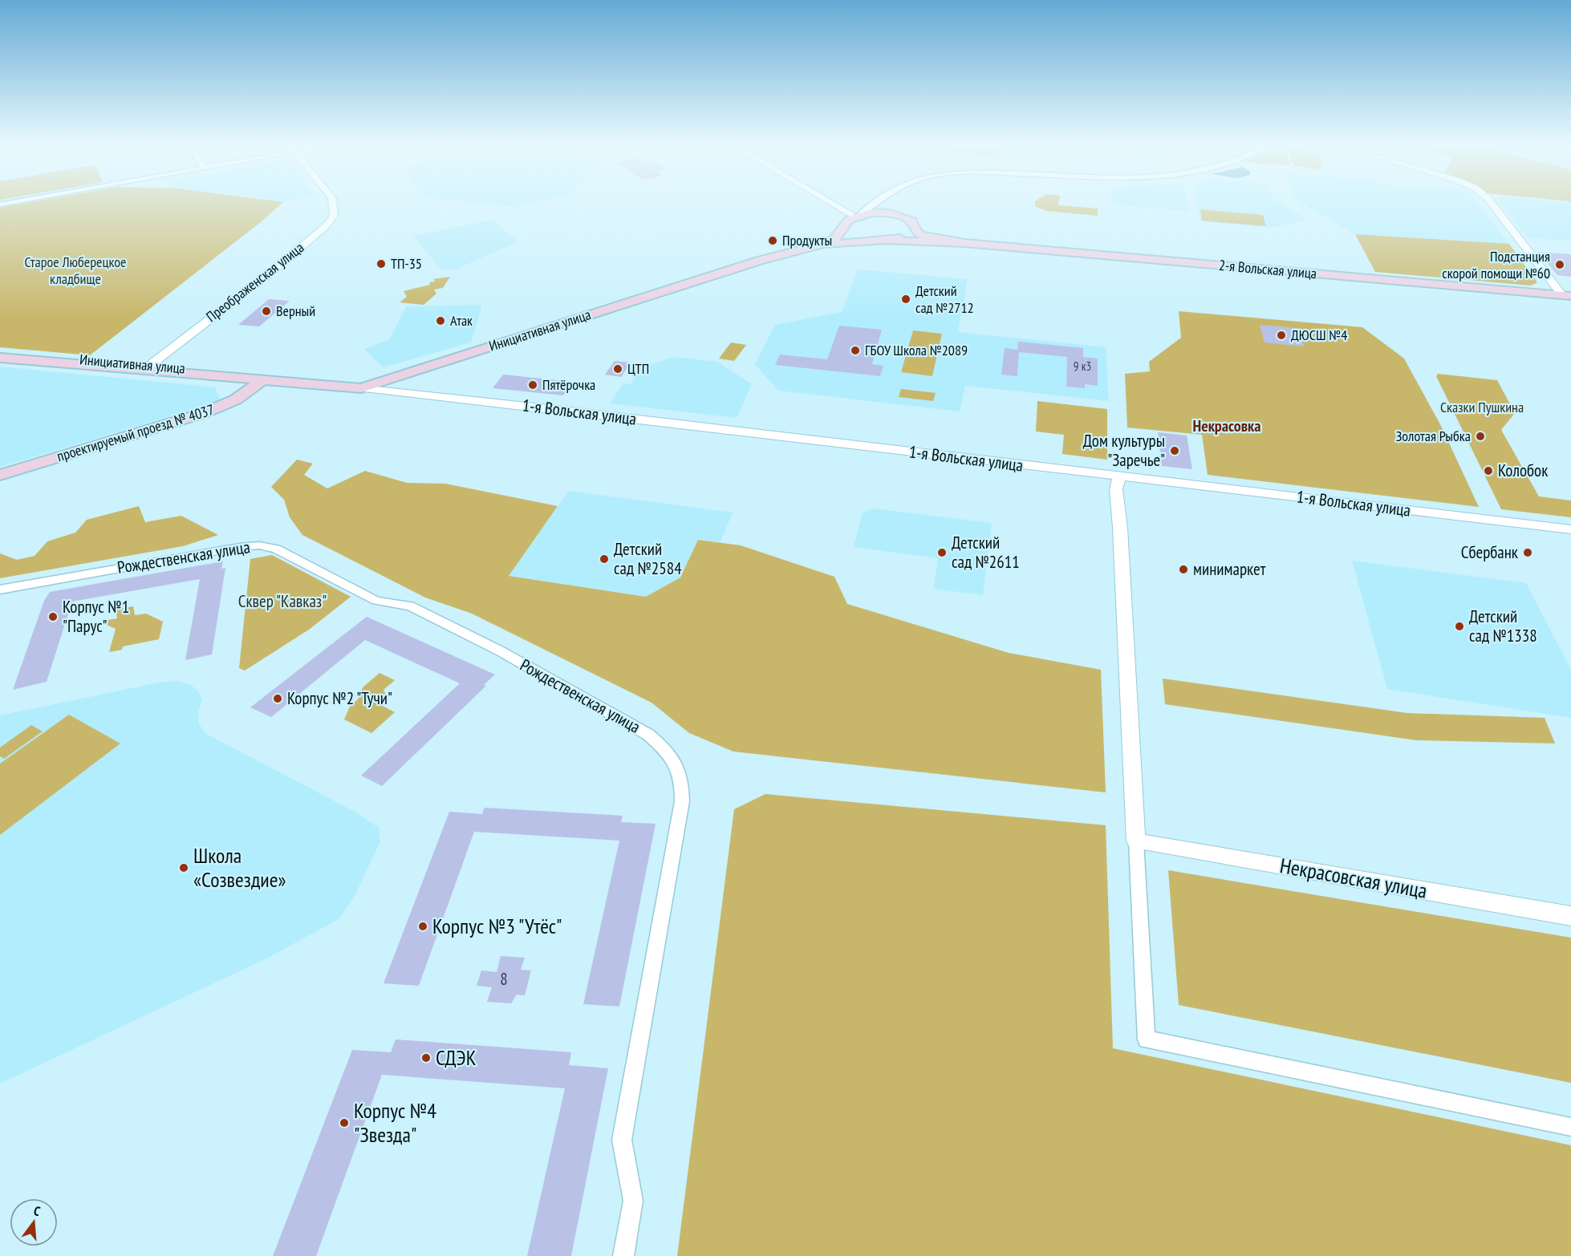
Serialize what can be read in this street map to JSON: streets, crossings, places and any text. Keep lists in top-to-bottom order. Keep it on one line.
{"streets":{"main road":["2-я Вольская улица","Инициативная улица","проектируемый проезд № 4037"],"street":["Преображенская улица","1-я Вольская улица","Рождественская улица","Некрасовская улица"]},"crossings":[["2-я Вольская улица","Инициативная улица"],["Преображенская улица","Инициативная улица"],["Инициативная улица","1-я Вольская улица"],["Инициативная улица","проектируемый проезд № 4037"]],"districts":["Некрасовка"],"parks":["Старое Люберецкое кладбище","Сказки Пушкина","Сквер \"Кавказ\""],"places":["Продукты","ТП-35","Подстанция скорой помощи №60","Детский сад №2712","Верный","Атак","ДЮСШ №4","ГБОУ Школа №2089","ЦТП","Пятёрочка","Золотая Рыбка","Дом культуры \"Заречье\"","Колобок","Детский сад №2611","Сбербанк","Детский сад №2584","минимаркет","Корпус №1 \"Парус\"","Детский сад №1338","Корпус №2 \"Тучи\"","Школа «Созвездие»","Корпус №3 \"Утёс\"","СДЭК","Корпус №4 \"Звезда\""],"house_numbers":["9 к3","8"],"north":"top"}
